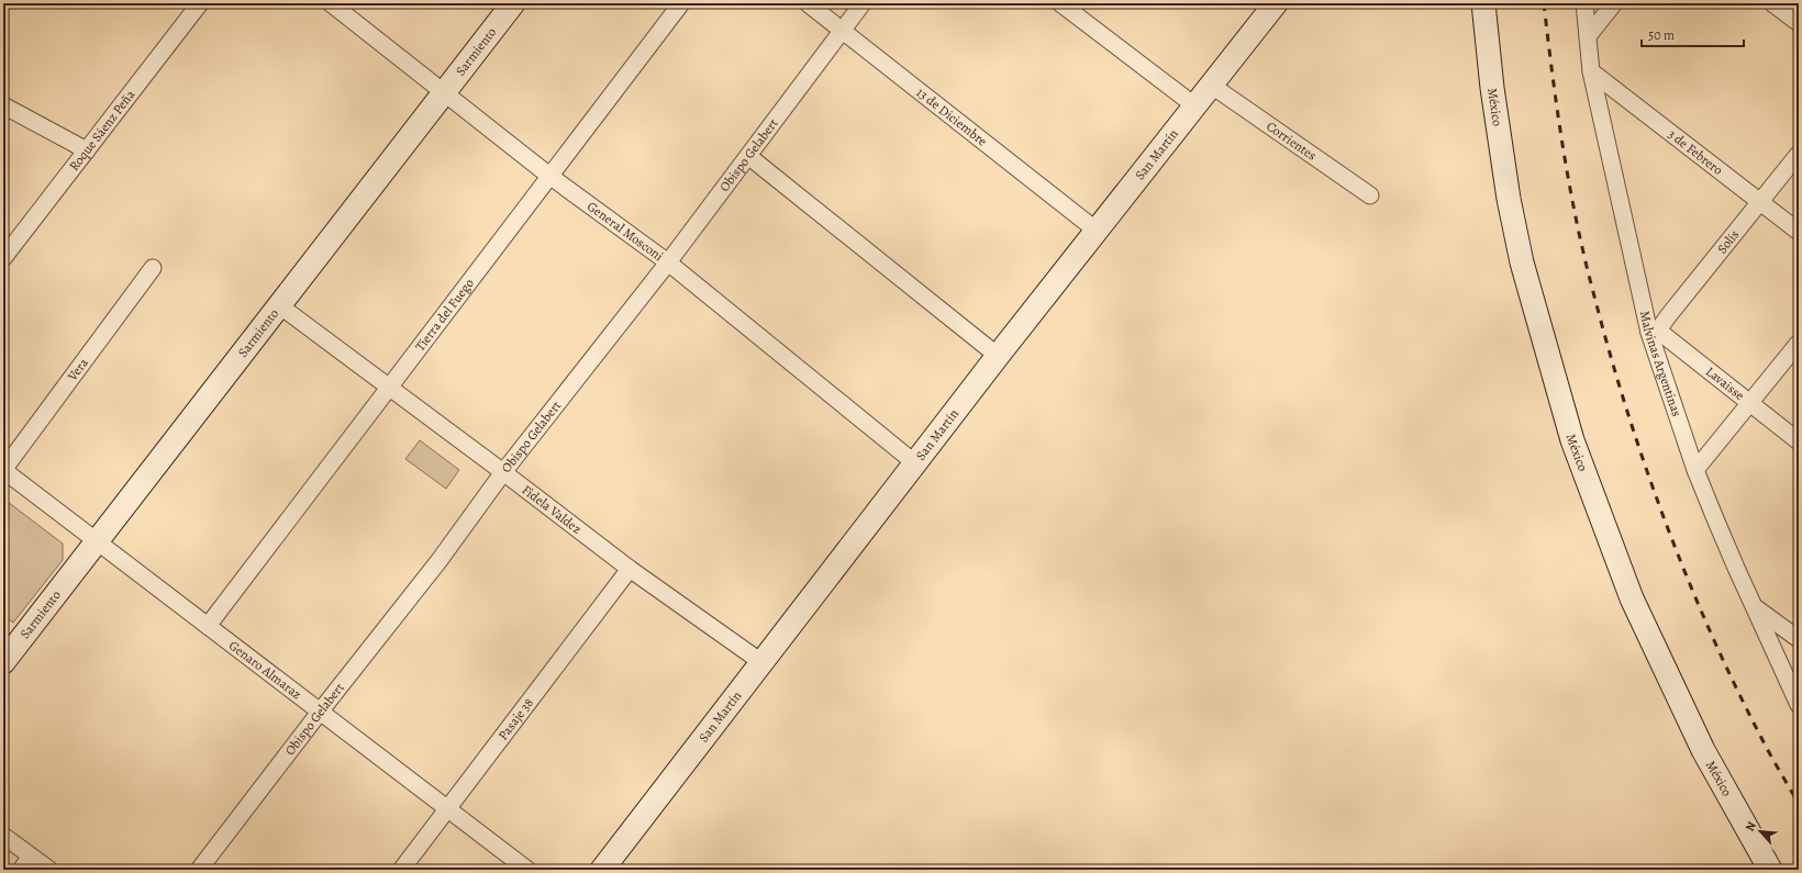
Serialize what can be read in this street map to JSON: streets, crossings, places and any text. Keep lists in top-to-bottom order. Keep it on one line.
{"streets":{"street":["Sarmiento","México","13 de Diciembre","Roque Sáenz Peña","Corrientes","3 de Febrero","Obispo Gelabert","San Martín","General Mosconi","Solís","Tierra del Fuego","Malvinas Argentinas","Vera","Lavaisse","Fidela Valdez","Genaro Almaraz","Pasaje 38"]},"crossings":[["Sarmiento","General Mosconi"],["Sarmiento","Fidela Valdez"],["Sarmiento","Genaro Almaraz"],["13 de Diciembre","Obispo Gelabert"],["13 de Diciembre","San Martín"],["Corrientes","San Martín"],["3 de Febrero","Solís"],["3 de Febrero","Malvinas Argentinas"],["Obispo Gelabert","General Mosconi"],["Obispo Gelabert","Fidela Valdez"],["Obispo Gelabert","Genaro Almaraz"],["San Martín","General Mosconi"],["San Martín","Fidela Valdez"],["General Mosconi","Tierra del Fuego"],["Solís","Malvinas Argentinas"],["Solís","Lavaisse"],["Tierra del Fuego","Fidela Valdez"],["Tierra del Fuego","Genaro Almaraz"],["Malvinas Argentinas","Lavaisse"],["Vera","Genaro Almaraz"],["Fidela Valdez","Pasaje 38"],["Genaro Almaraz","Pasaje 38"]],"scale_bar":"50 m","north":"top left"}
